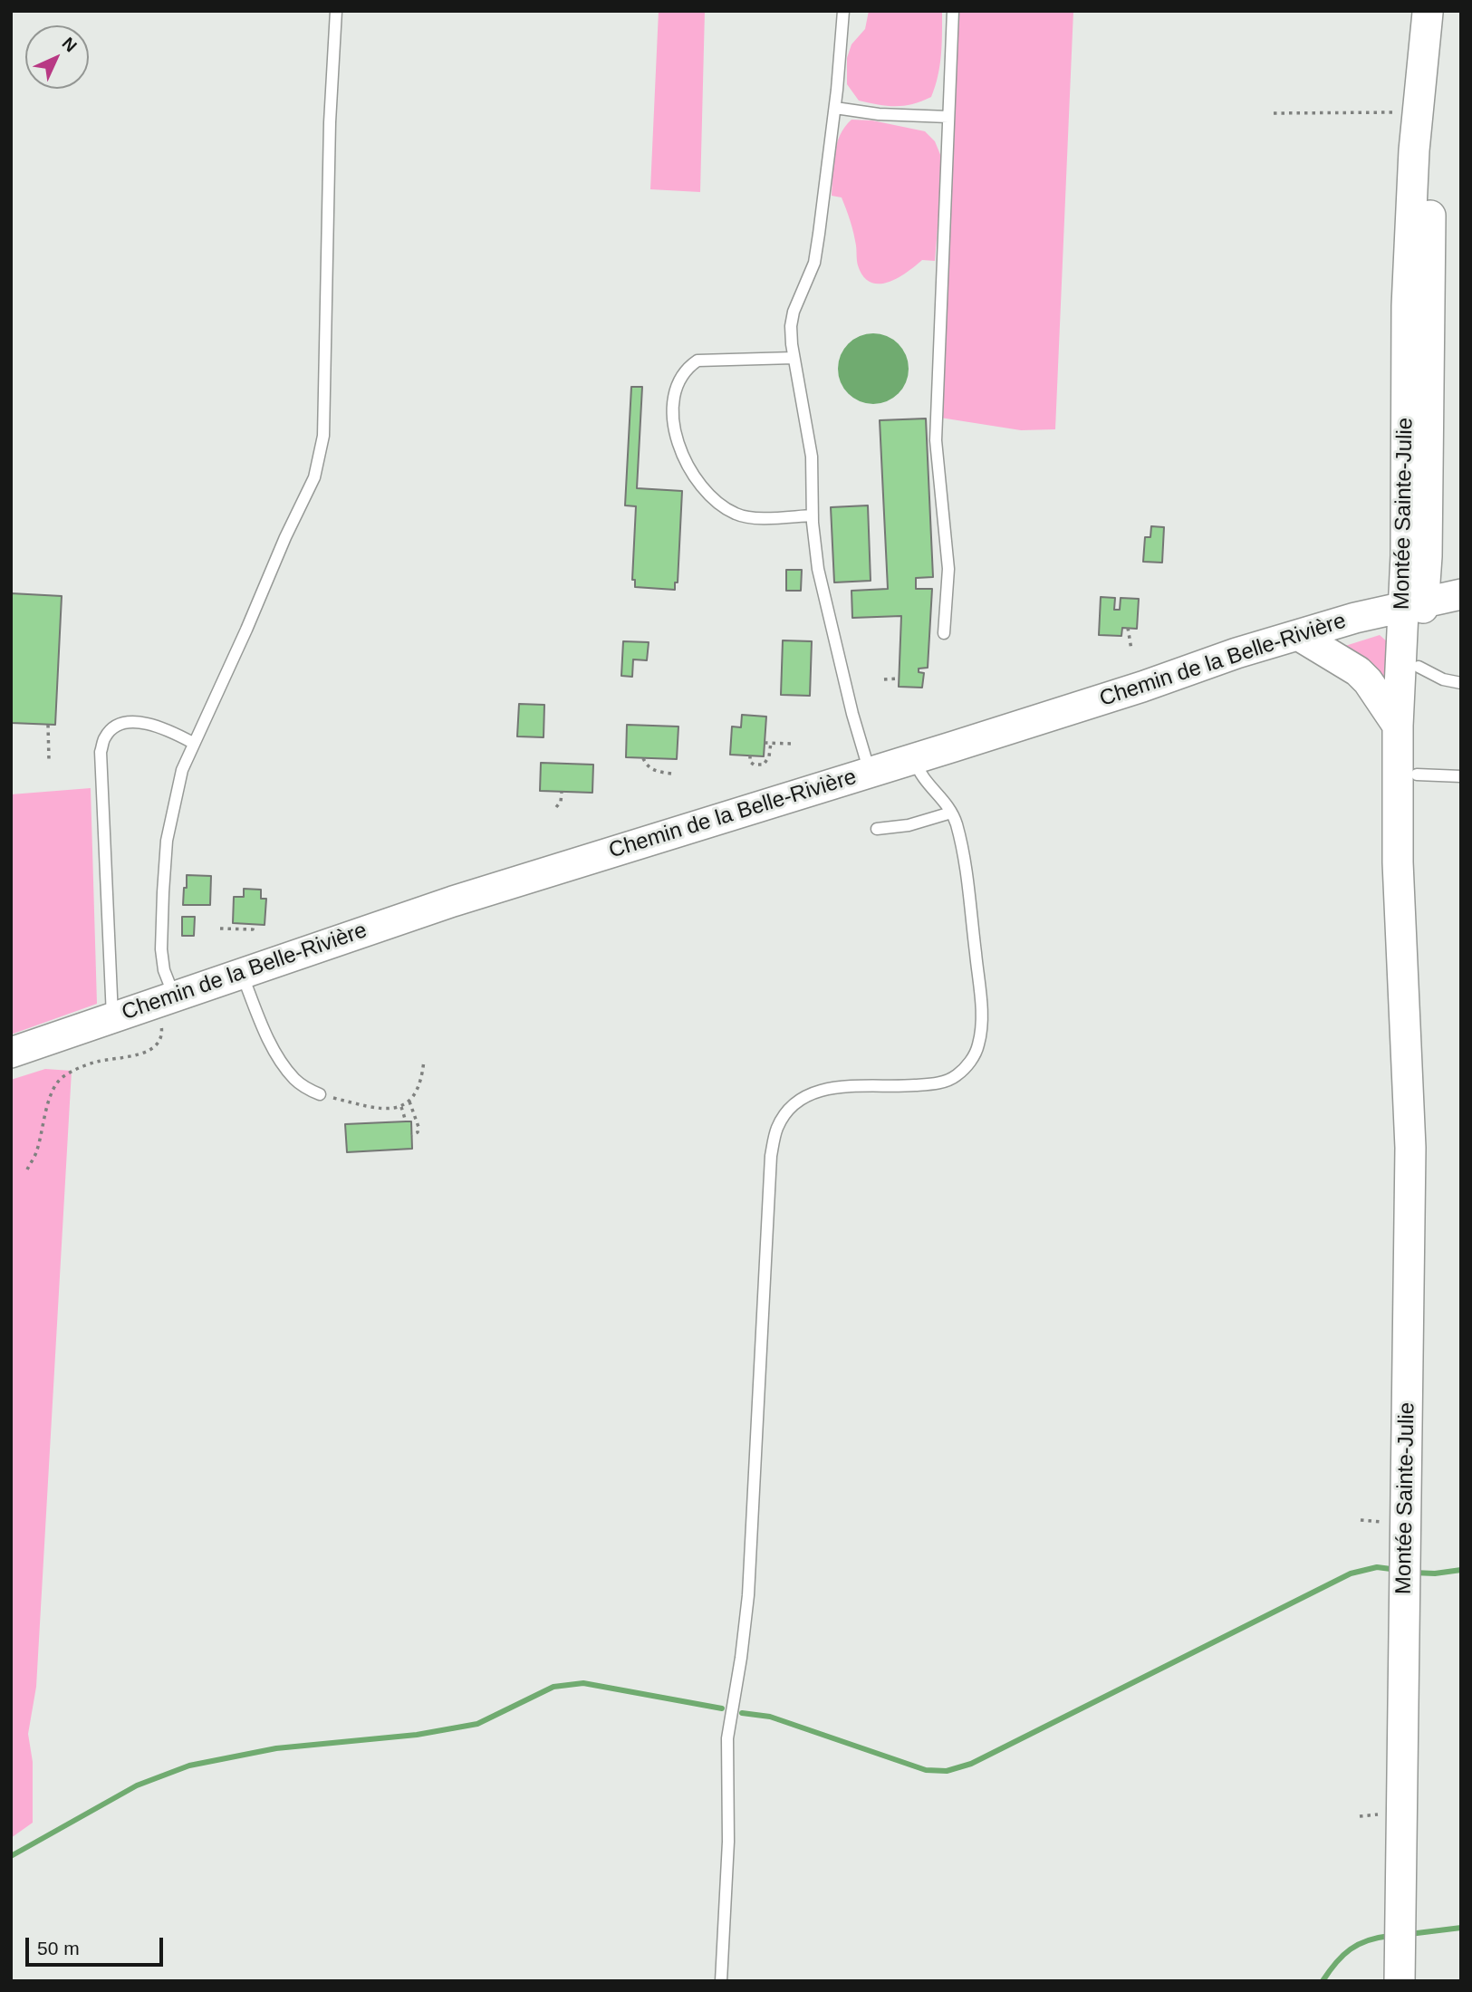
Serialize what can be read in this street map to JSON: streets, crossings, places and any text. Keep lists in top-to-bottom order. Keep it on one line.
{"streets":{"main road":["Montée Sainte-Julie","Chemin de la Belle-Rivière"]},"crossings":[["Montée Sainte-Julie","Chemin de la Belle-Rivière"]],"scale_bar":"50 m","north":"top right"}
